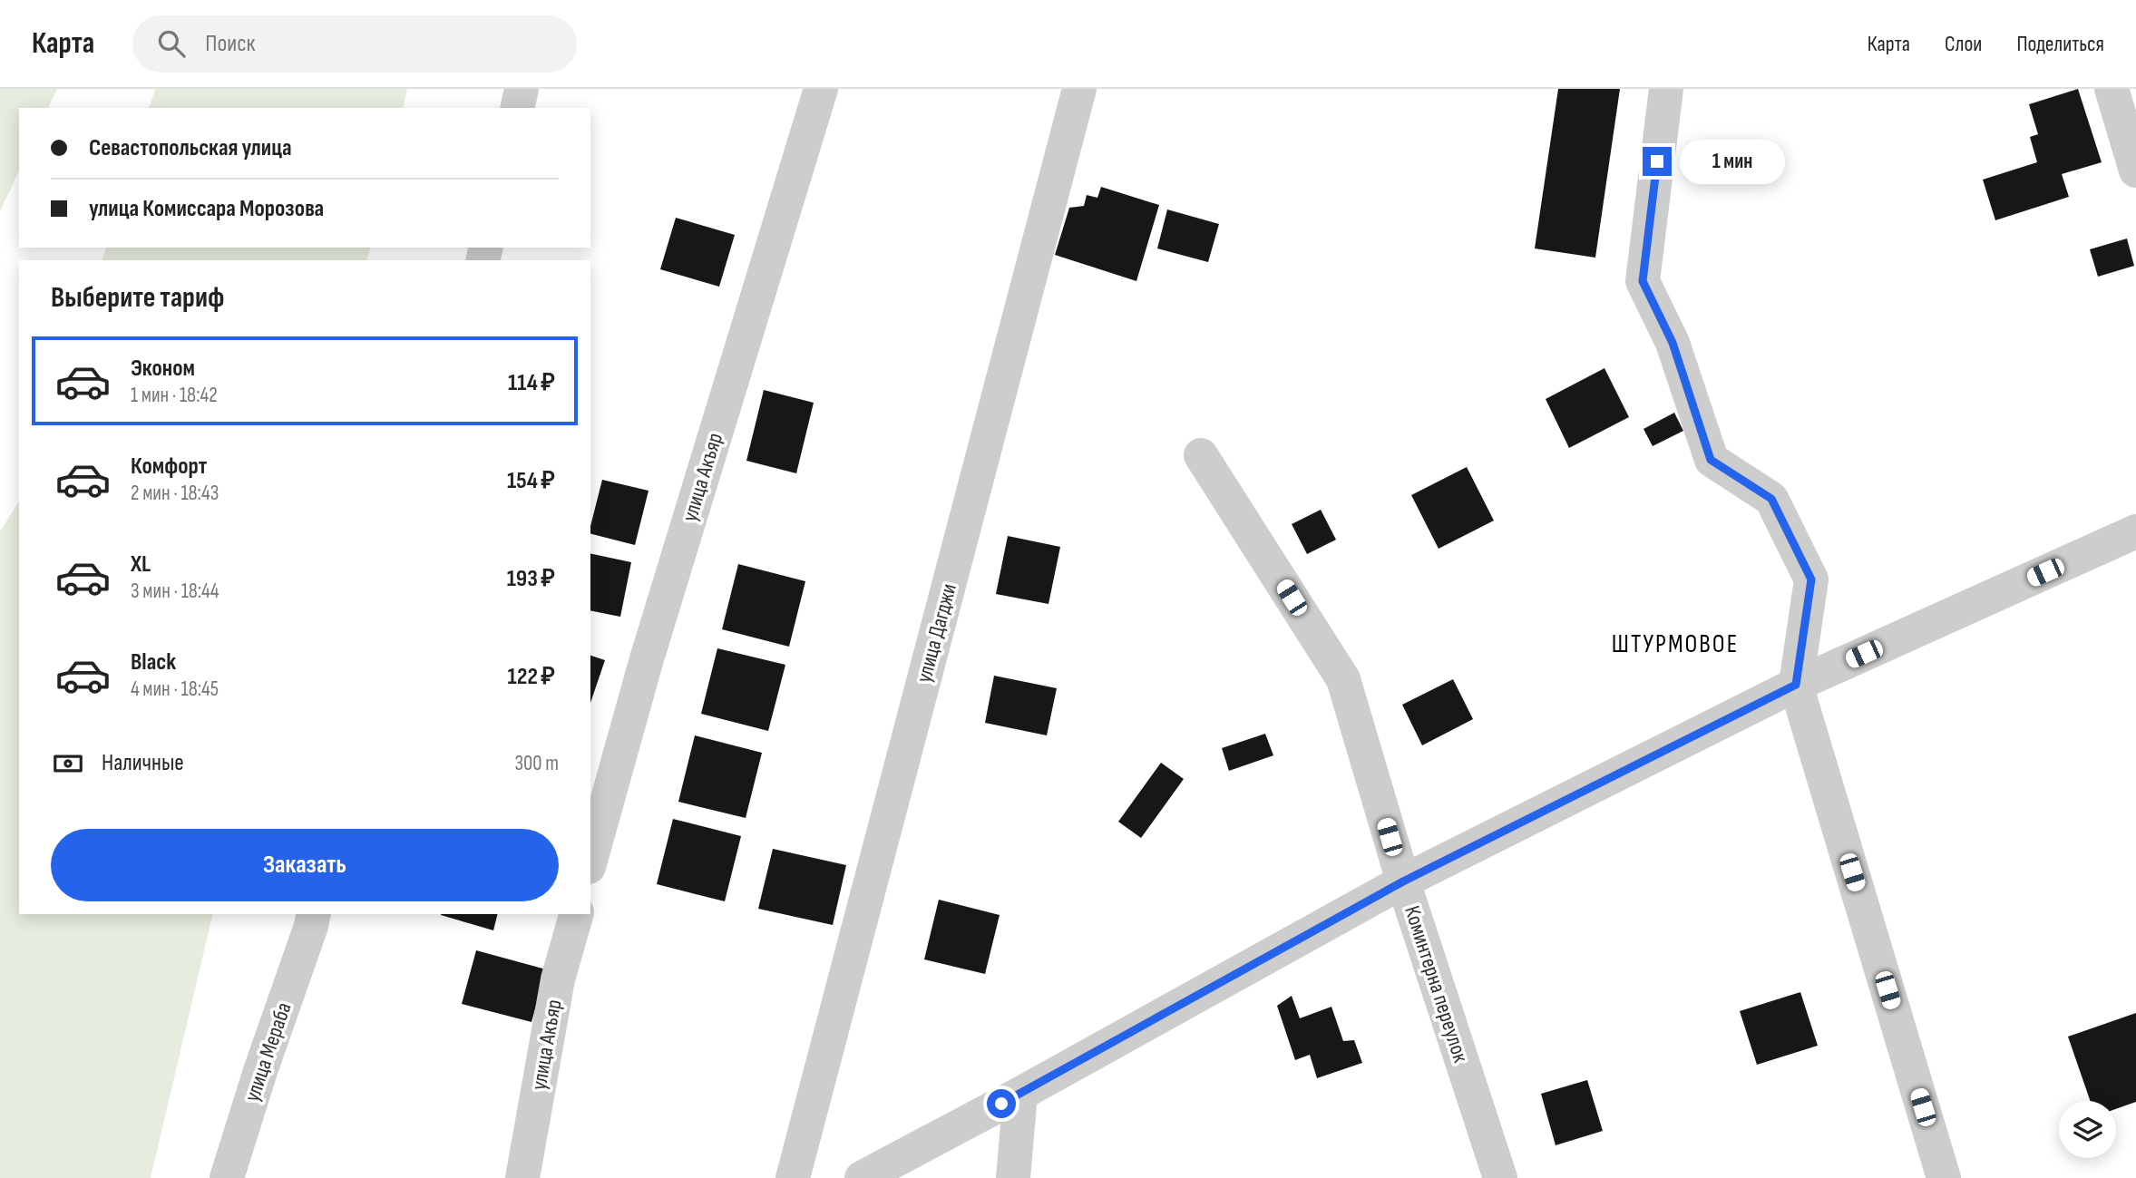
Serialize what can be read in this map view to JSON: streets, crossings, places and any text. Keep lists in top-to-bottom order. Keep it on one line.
{"streets":{"street":["улица Акъяр","улица Дагджи","Коминтерна переулок","улица Мераба"]},"districts":["ШТУРМОВОЕ"],"page":{"header":"Карта","search":"Поиск","nav":["Карта","Слои","Поделиться"],"banner":["Севастопольская улица","улица Комиссара Морозова"],"bubble":"1 мин","heading":"Выберите тариф","list":[{"name":"Эконом","note":"1 мин · 18:42","value":"114 ₽"},{"name":"Комфорт","note":"2 мин · 18:43","value":"154 ₽"},{"name":"XL","note":"3 мин · 18:44","value":"193 ₽"},{"name":"Black","note":"4 мин · 18:45","value":"122 ₽"}],"pay":["Наличные","300 m"],"buttons":"Заказать"}}
